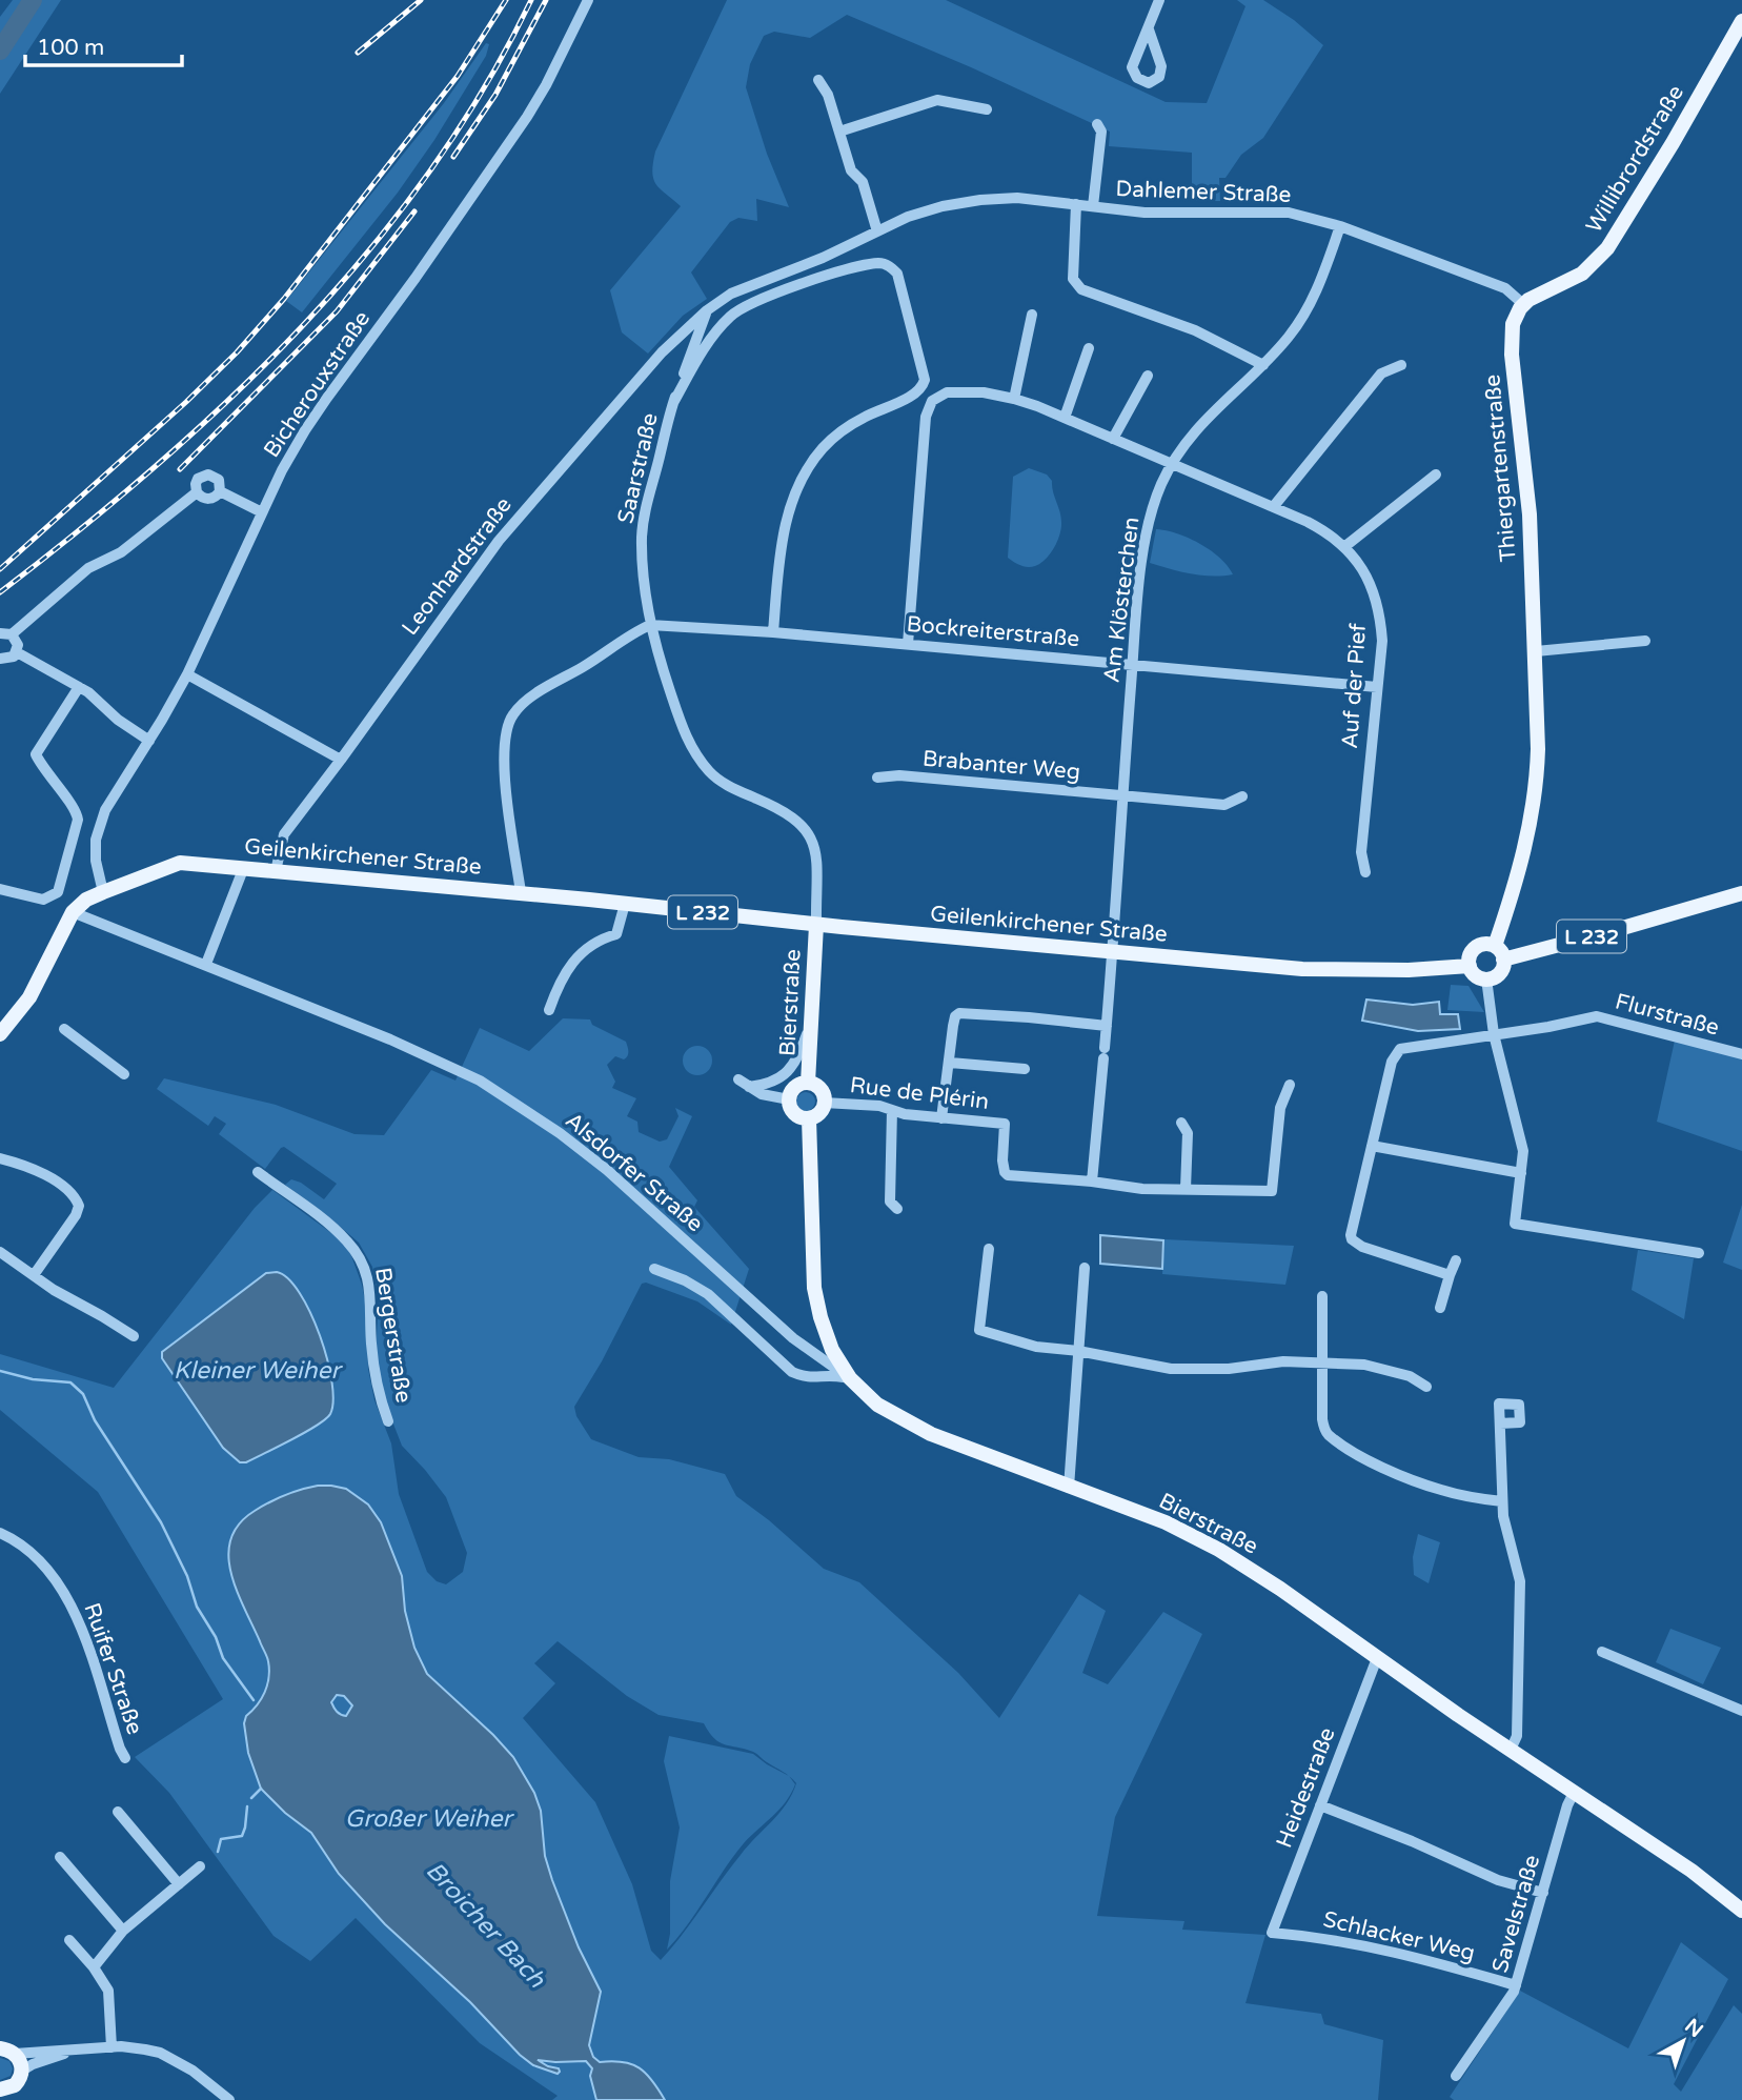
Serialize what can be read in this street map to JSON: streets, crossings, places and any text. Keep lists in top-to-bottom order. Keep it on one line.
{"streets":{"main road":["Willibrordstraße","Thiergartenstraße","Geilenkirchener Straße","L 232","Bierstraße"],"street":["Dahlemer Straße","Bicherouxstraße","Saarstraße","Leonhardstraße","Am Klösterchen","Bockreiterstraße","Auf der Pief","Brabanter Weg","Flurstraße","Rue de Plérin","Alsdorfer Straße","Bergerstraße","Ruifer Straße","Heidestraße","Savelstraße","Schlacker Weg"]},"crossings":[["Willibrordstraße","Dahlemer Straße"],["Willibrordstraße","Thiergartenstraße"],["Dahlemer Straße","Thiergartenstraße"],["Dahlemer Straße","Am Klösterchen"],["Bicherouxstraße","Geilenkirchener Straße"],["Bicherouxstraße","L 232"],["Saarstraße","Leonhardstraße"],["Saarstraße","Bockreiterstraße"],["Saarstraße","Geilenkirchener Straße"],["Saarstraße","Bierstraße"],["Thiergartenstraße","Geilenkirchener Straße"],["Thiergartenstraße","L 232"],["Leonhardstraße","Geilenkirchener Straße"],["Am Klösterchen","Bockreiterstraße"],["Am Klösterchen","Auf der Pief"],["Am Klösterchen","Brabanter Weg"],["Am Klösterchen","Geilenkirchener Straße"],["Am Klösterchen","Rue de Plérin"],["Bockreiterstraße","Auf der Pief"],["Geilenkirchener Straße","L 232"],["Geilenkirchener Straße","Bierstraße"],["L 232","Alsdorfer Straße"],["Bierstraße","Rue de Plérin"],["Bierstraße","Alsdorfer Straße"],["Bierstraße","Heidestraße"],["Bierstraße","Savelstraße"],["Heidestraße","Schlacker Weg"],["Savelstraße","Schlacker Weg"]],"water":["Kleiner Weiher","Großer Weiher","Broicher Bach"],"scale_bar":"100 m","north":"top right"}
